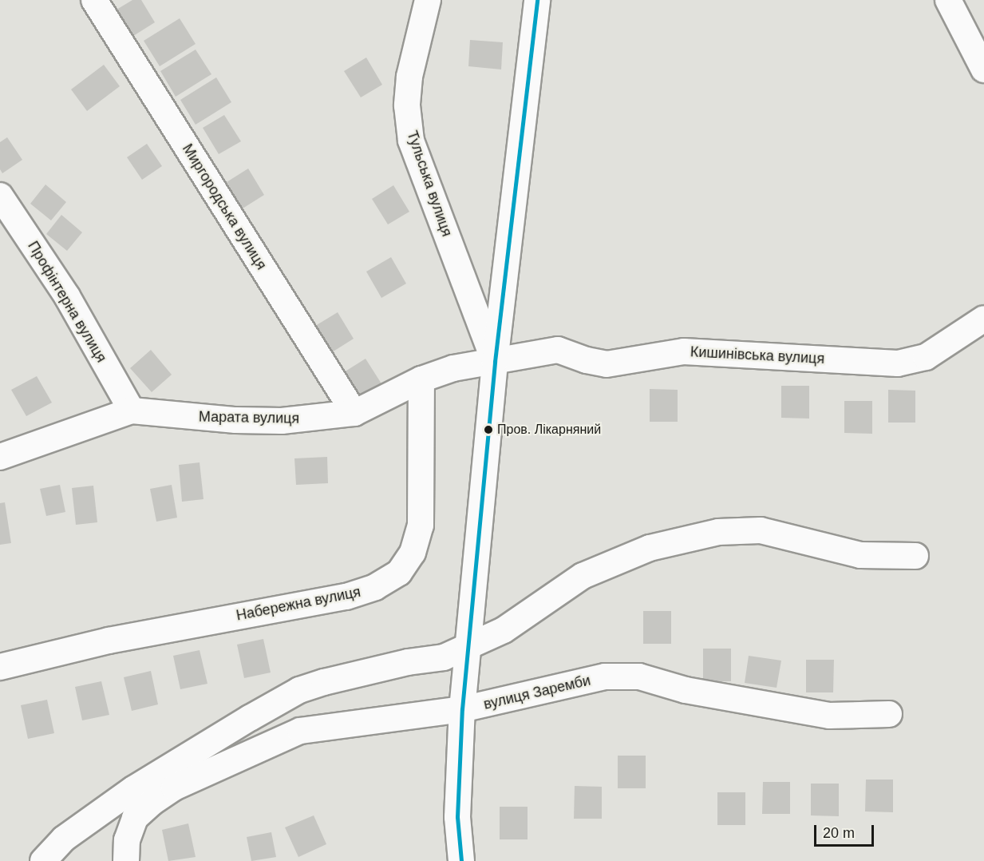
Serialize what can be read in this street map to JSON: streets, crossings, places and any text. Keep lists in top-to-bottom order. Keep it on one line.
{"streets":{"street":["Тульська вулиця","Миргородська вулиця","Профінтерна вулиця","Кишинівська вулиця","Марата вулиця","Набережна вулиця","вулиця Заремби"]},"crossings":[["Тульська вулиця","Кишинівська вулиця"],["Тульська вулиця","Марата вулиця"],["Миргородська вулиця","Марата вулиця"],["Профінтерна вулиця","Марата вулиця"],["Кишинівська вулиця","Марата вулиця"],["Марата вулиця","Набережна вулиця"]],"places":["Пров. Лікарняний"],"scale_bar":"20 m"}
